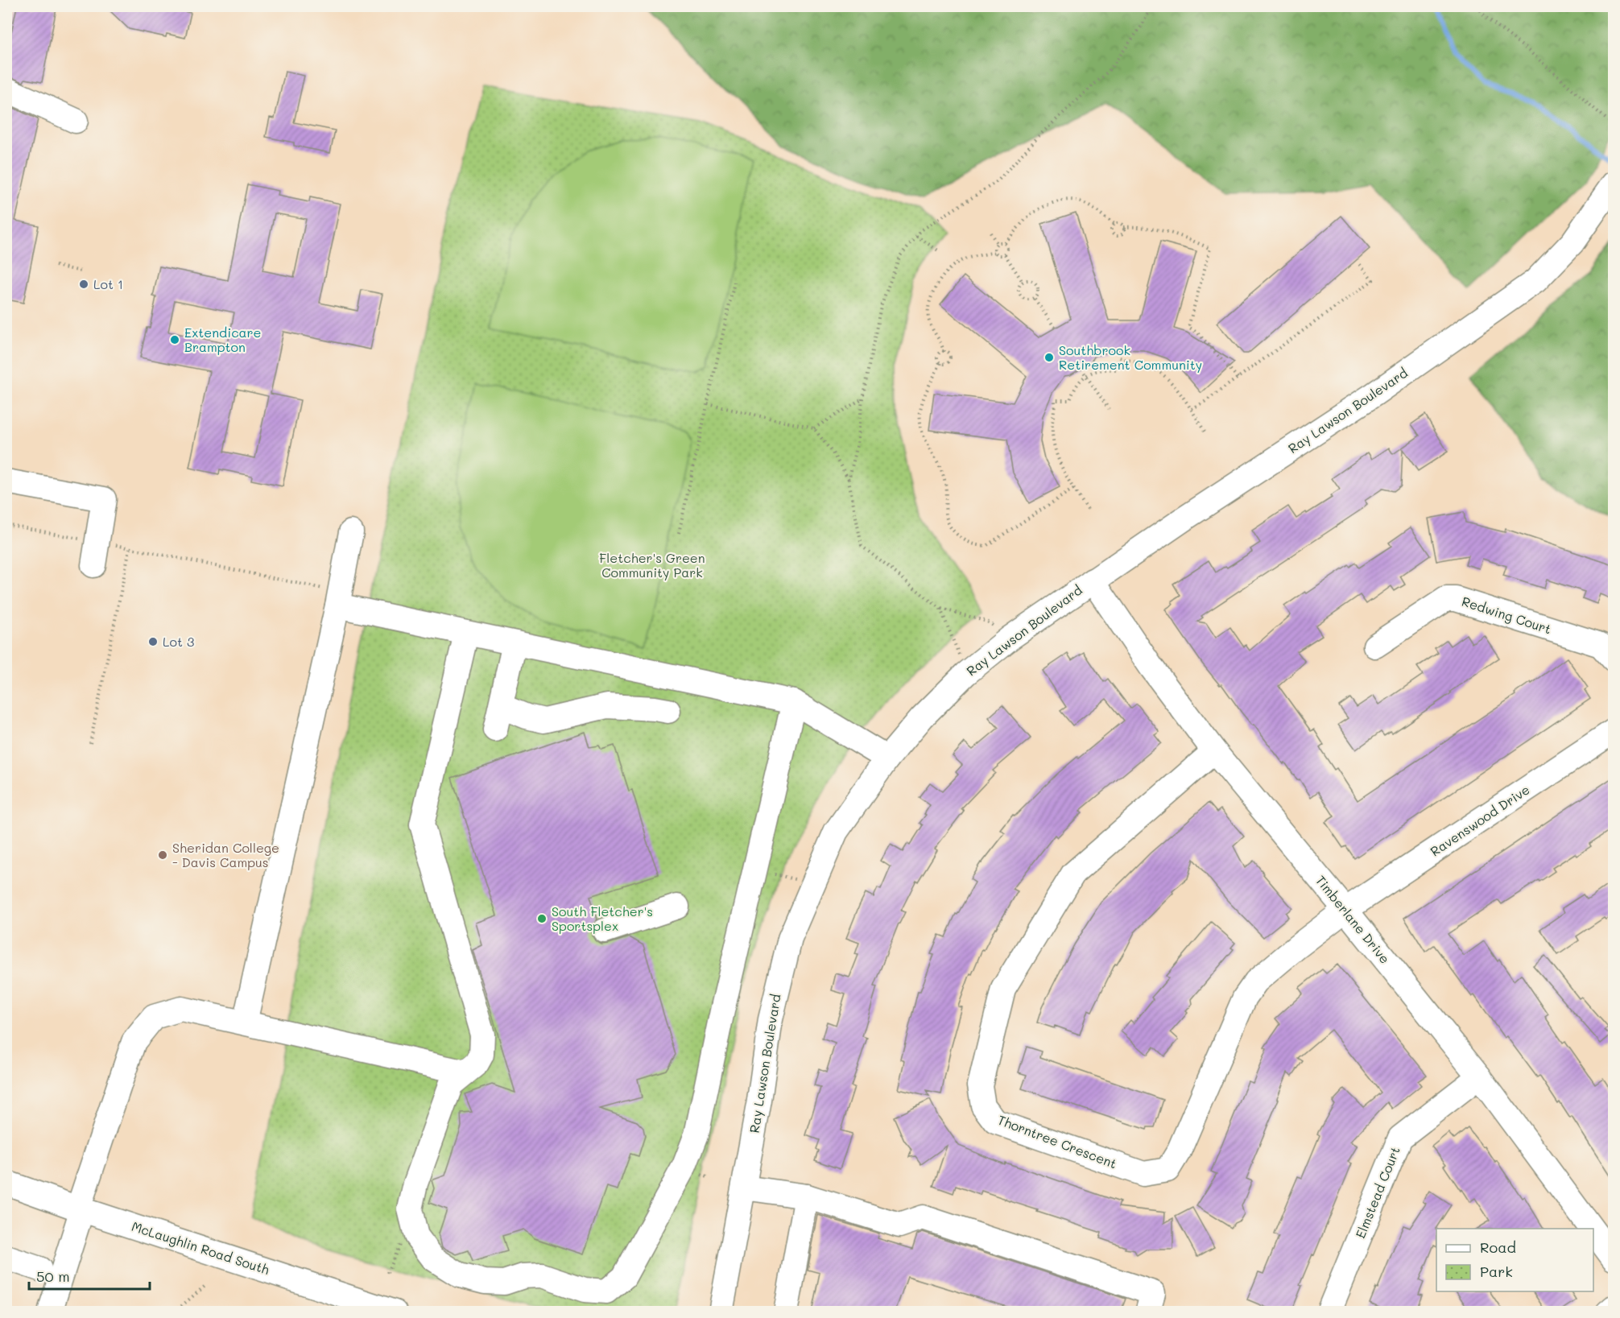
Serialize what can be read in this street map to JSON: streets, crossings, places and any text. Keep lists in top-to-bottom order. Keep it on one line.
{"streets":{"street":["Ray Lawson Boulevard","Redwing Court","Ravenswood Drive","Timberlane Drive","Thorntree Crescent","Elmstead Court","McLaughlin Road South"]},"crossings":[["Ray Lawson Boulevard","Timberlane Drive"],["Ravenswood Drive","Timberlane Drive"],["Ravenswood Drive","Thorntree Crescent"],["Timberlane Drive","Thorntree Crescent"],["Timberlane Drive","Elmstead Court"]],"parks":["Fletcher's Green Community Park"],"places":["Lot 1","Extendicare Brampton","Southbrook Retirement Community","Lot 3","Sheridan College - Davis Campus","South Fletcher's Sportsplex"],"legend":["Road","Park"],"scale_bar":"50 m"}
